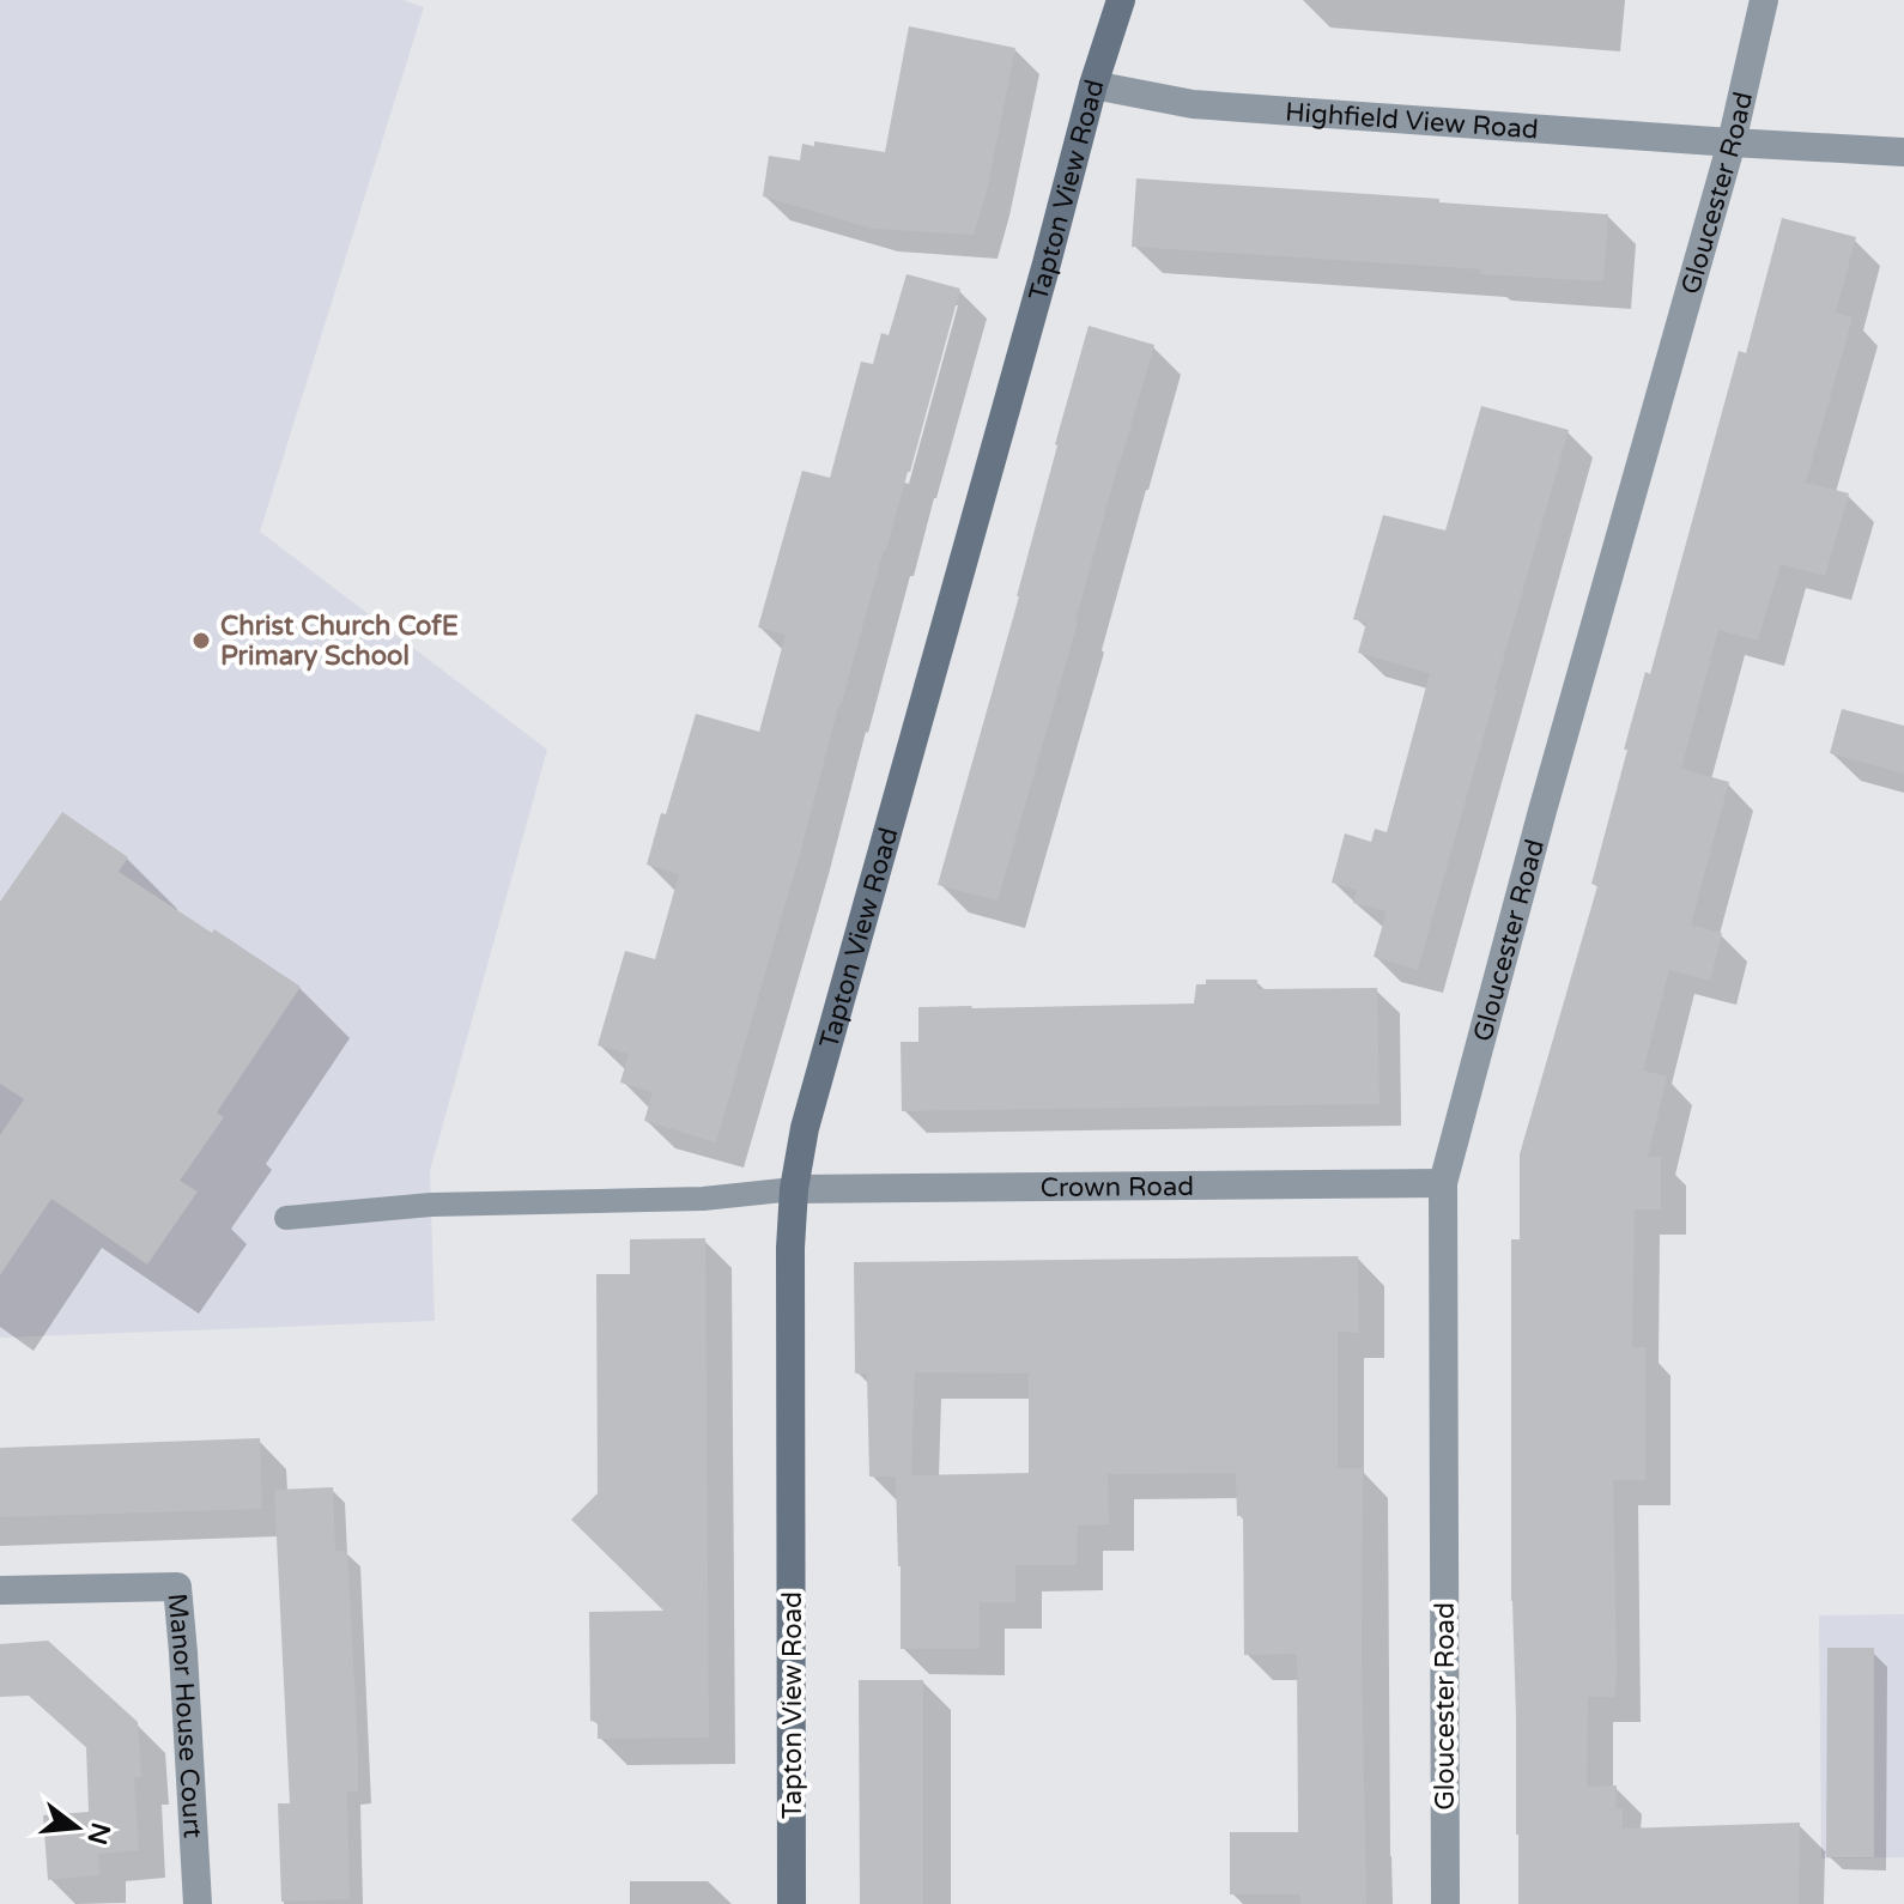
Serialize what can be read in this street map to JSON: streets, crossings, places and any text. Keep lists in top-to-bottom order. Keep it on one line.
{"streets":{"street":["Highfield View Road","Tapton View Road","Gloucester Road","Crown Road","Manor House Court"]},"crossings":[["Highfield View Road","Tapton View Road"],["Highfield View Road","Gloucester Road"],["Tapton View Road","Crown Road"],["Gloucester Road","Crown Road"]],"places":["Christ Church CofE Primary School"],"north":"right"}
